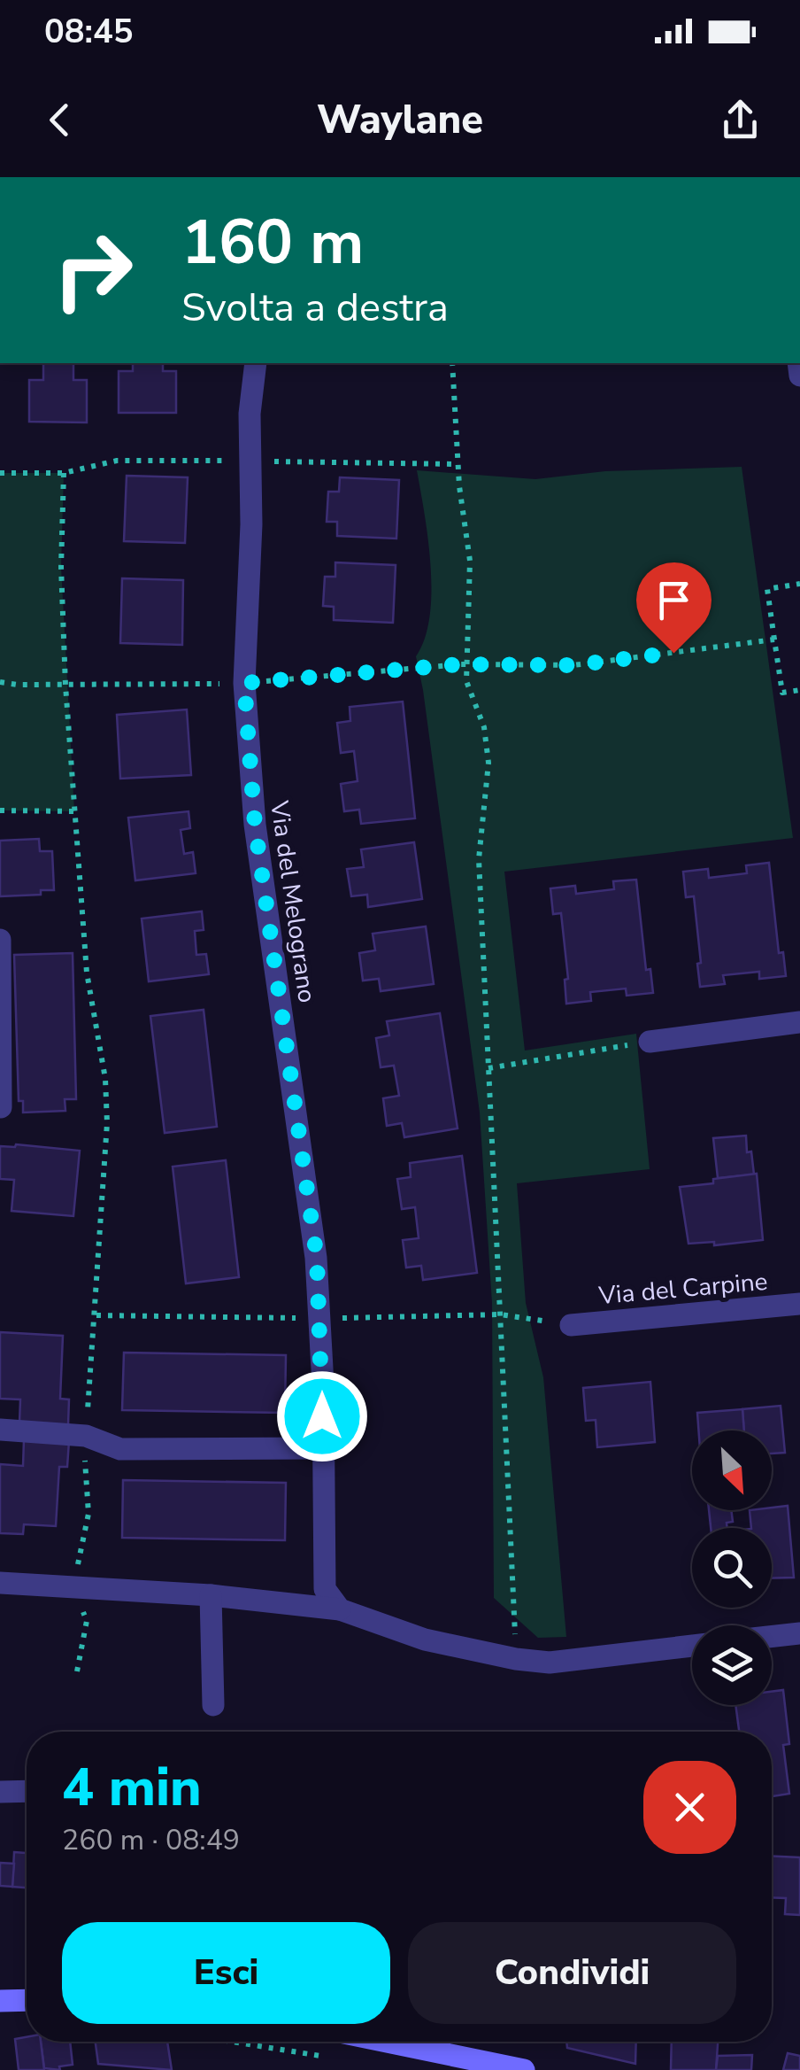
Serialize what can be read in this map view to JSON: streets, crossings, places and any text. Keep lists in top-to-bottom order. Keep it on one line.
{"streets":{"street":["Via del Melograno","Via del Carpine"]},"north":"bottom right","page":{"status":"08:45","header":"Waylane","turn":["160 m","Svolta a destra"],"heading":["4 min","260 m · 08:49"],"buttons":["Esci","Condividi"]}}
